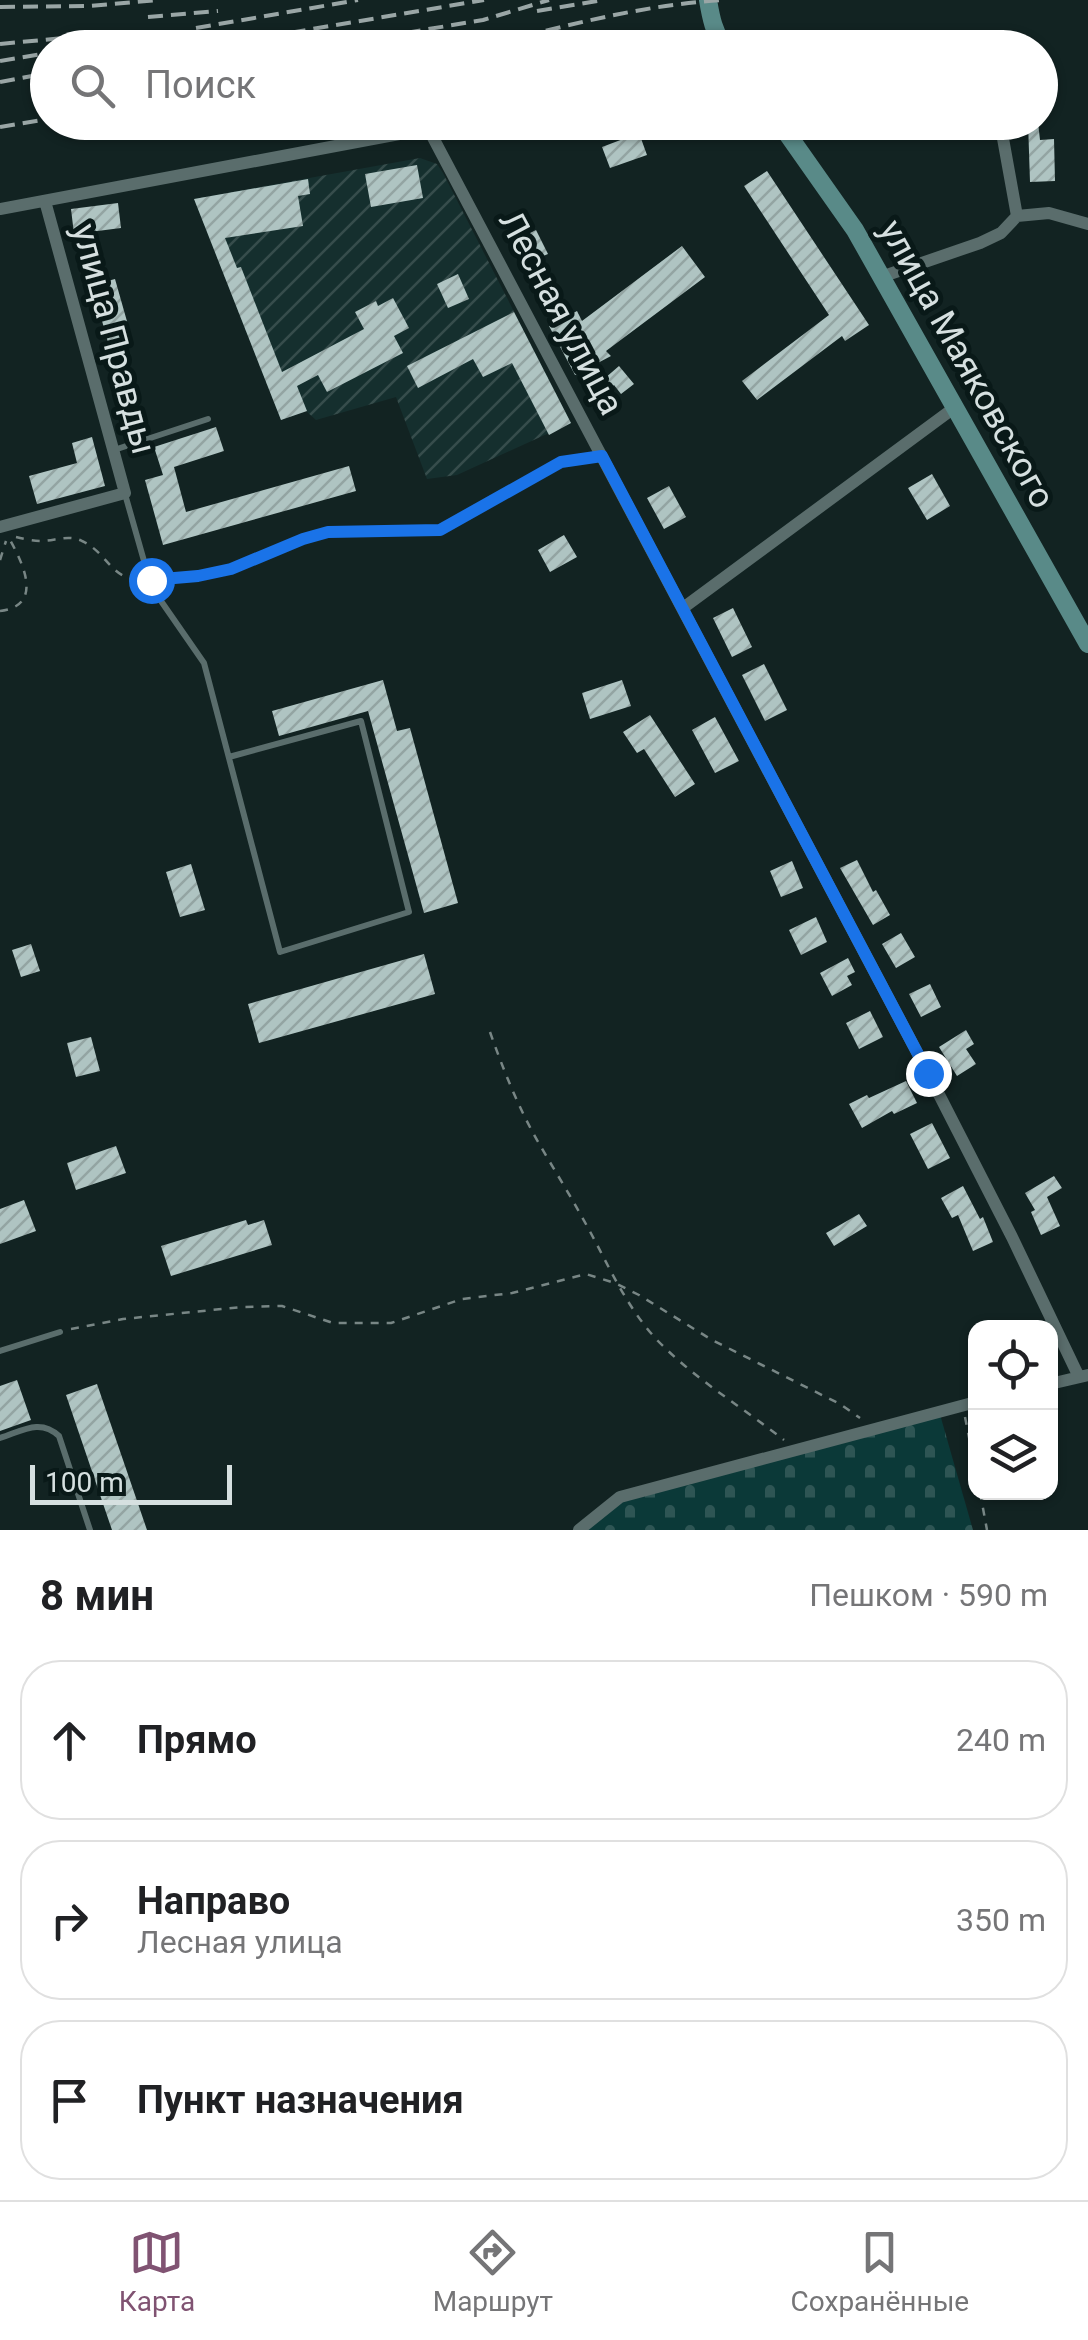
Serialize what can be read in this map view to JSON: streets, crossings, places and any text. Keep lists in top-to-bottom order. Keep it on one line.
{"streets":{"street":["Лесная улица","улица Правды","улица Маяковского"]},"scale_bar":"100 m","page":{"search":"Поиск","scale":"100 m","heading":["8 мин","Пешком · 590 m"],"list":[["Прямо","240 m"],["Направо","Лесная улица","350 m"],"Пункт назначения"],"nav":["Карта","Маршрут","Сохранённые"]}}
